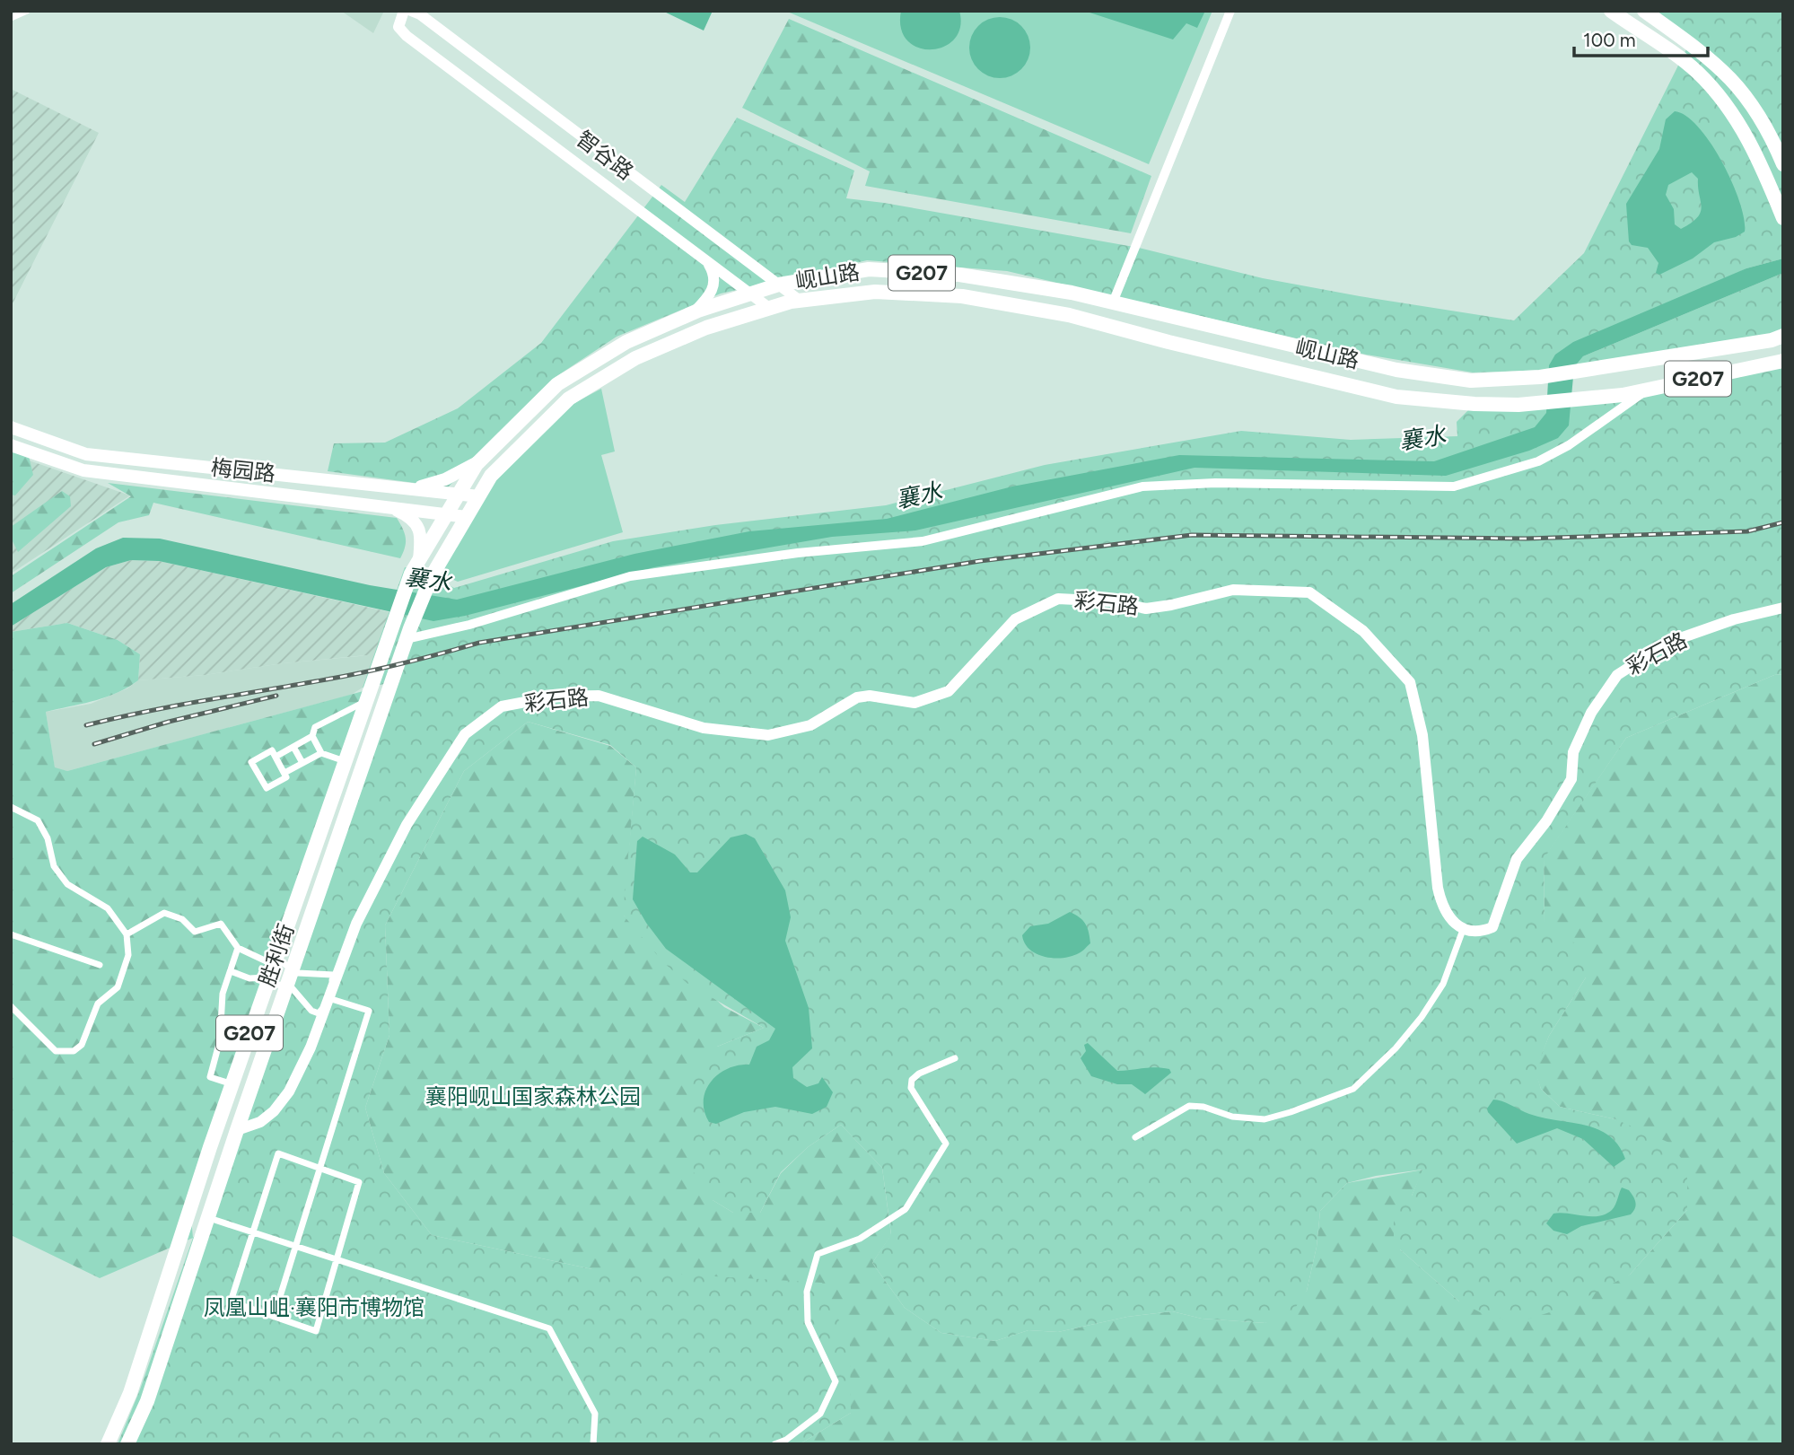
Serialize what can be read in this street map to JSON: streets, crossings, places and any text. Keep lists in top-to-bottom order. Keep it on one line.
{"streets":{"main road":["G207","岘山路","梅园路","胜利街"],"street":["智谷路","彩石路"]},"crossings":[["智谷路","岘山路"],["G207","岘山路"],["岘山路","梅园路"],["岘山路","胜利街"],["彩石路","胜利街"]],"water":["襄水"],"parks":["襄阳岘山国家森林公园","凤凰山岨·襄阳市博物馆"],"scale_bar":"100 m"}
